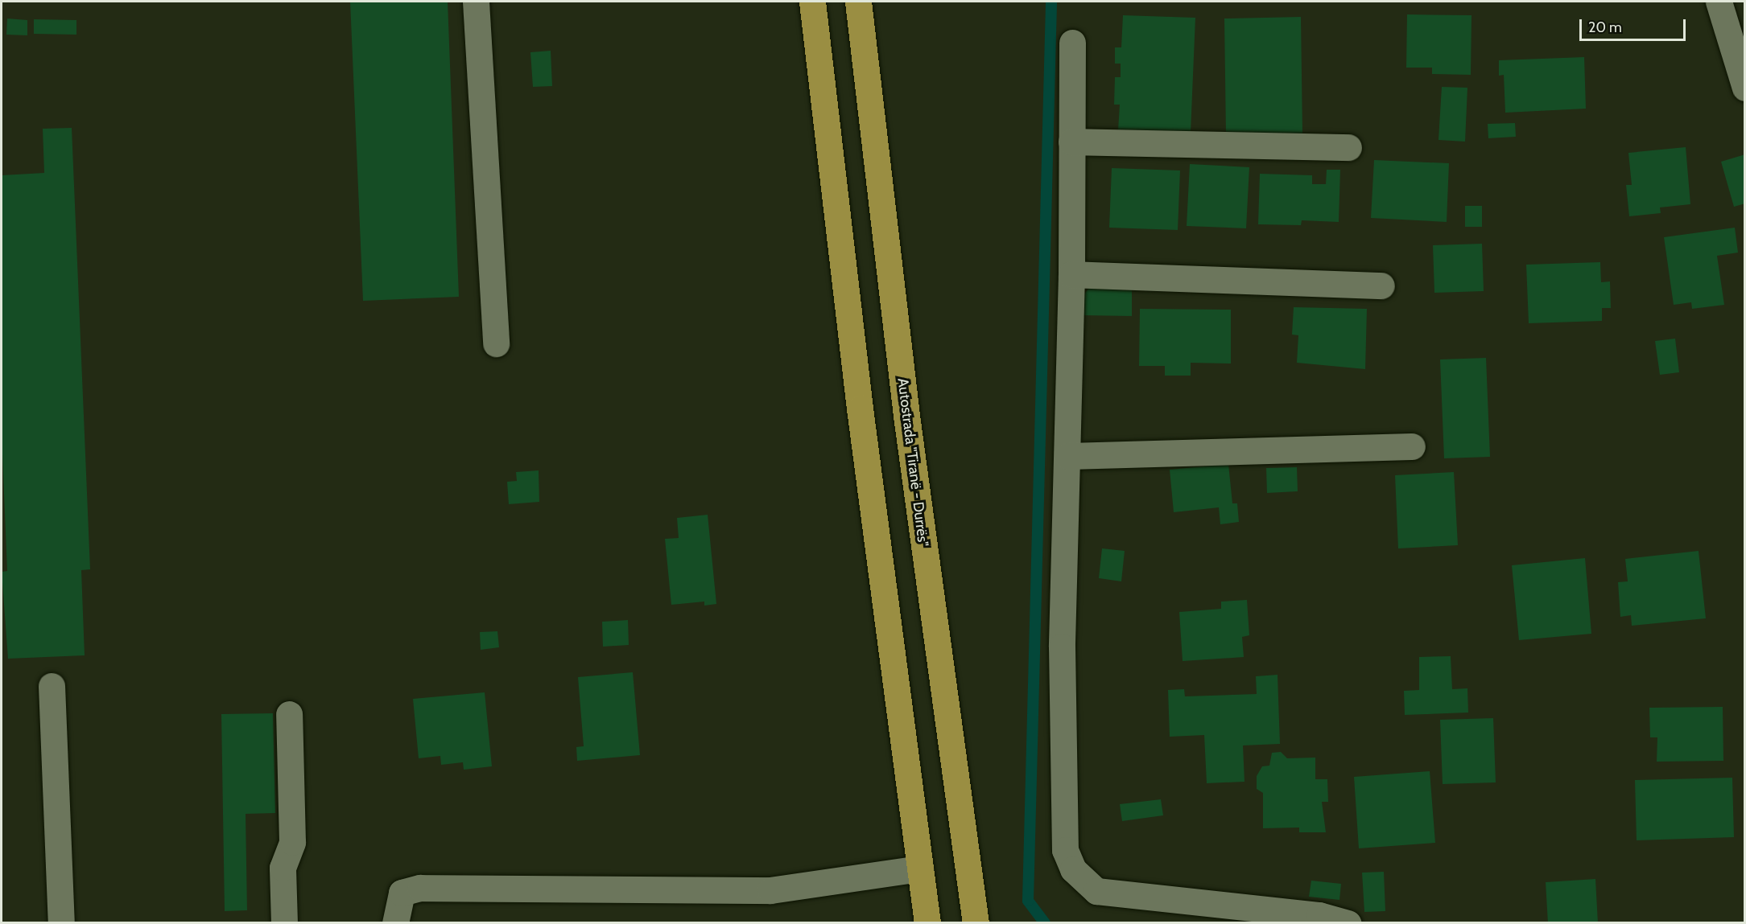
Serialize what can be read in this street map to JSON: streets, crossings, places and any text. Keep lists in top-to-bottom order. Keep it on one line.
{"streets":{"highway":["Autostrada \"Tiranë - Durrës\""]},"scale_bar":"20 m"}
